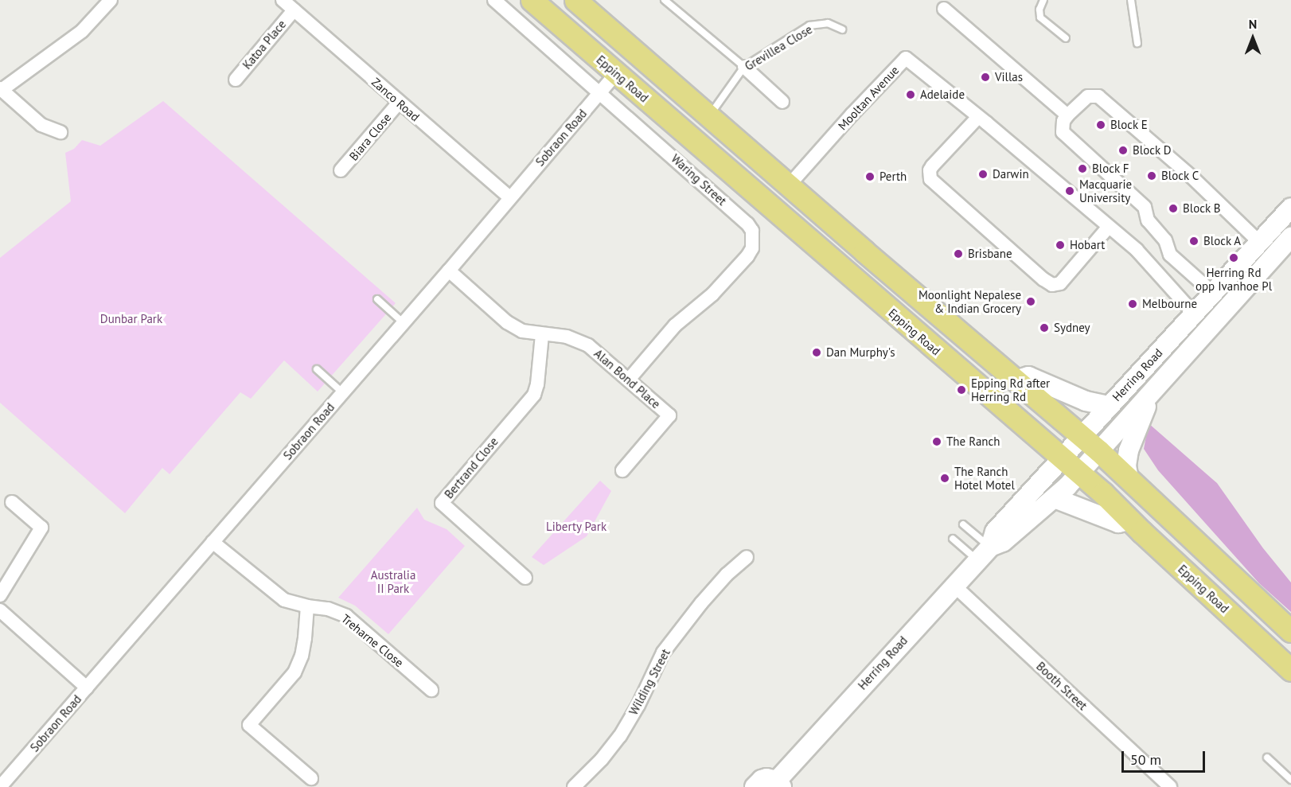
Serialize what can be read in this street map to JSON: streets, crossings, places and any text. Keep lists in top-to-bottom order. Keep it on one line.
{"streets":{"main road":["Epping Road","Herring Road"],"street":["Katoa Place","Mooltan Avenue","Zanco Road","Biara Close","Sobraon Road","Waring Street","Alan Bond Place","Bertrand Close","Treharne Close","Wilding Street","Booth Street"],"lane":["Grevillea Close"]},"crossings":[["Katoa Place","Zanco Road"],["Epping Road","Sobraon Road"],["Epping Road","Herring Road"],["Mooltan Avenue","Herring Road"],["Zanco Road","Biara Close"],["Zanco Road","Sobraon Road"],["Sobraon Road","Waring Street"],["Sobraon Road","Alan Bond Place"],["Sobraon Road","Treharne Close"],["Waring Street","Alan Bond Place"],["Herring Road","Booth Street"],["Alan Bond Place","Bertrand Close"]],"parks":["Dunbar Park","Liberty Park","Australia II Park"],"places":["Villas","Adelaide","Block E","Block D","Block F","Darwin","Block C","Perth","Macquarie University","Block B","Block A","Hobart","Brisbane","Herring Rd opp Ivanhoe Pl","Moonlight Nepalese & Indian Grocery","Melbourne","Sydney","Dan Murphy's","Epping Rd after Herring Rd","The Ranch","The Ranch Hotel Motel"],"scale_bar":"50 m","north":"top"}
